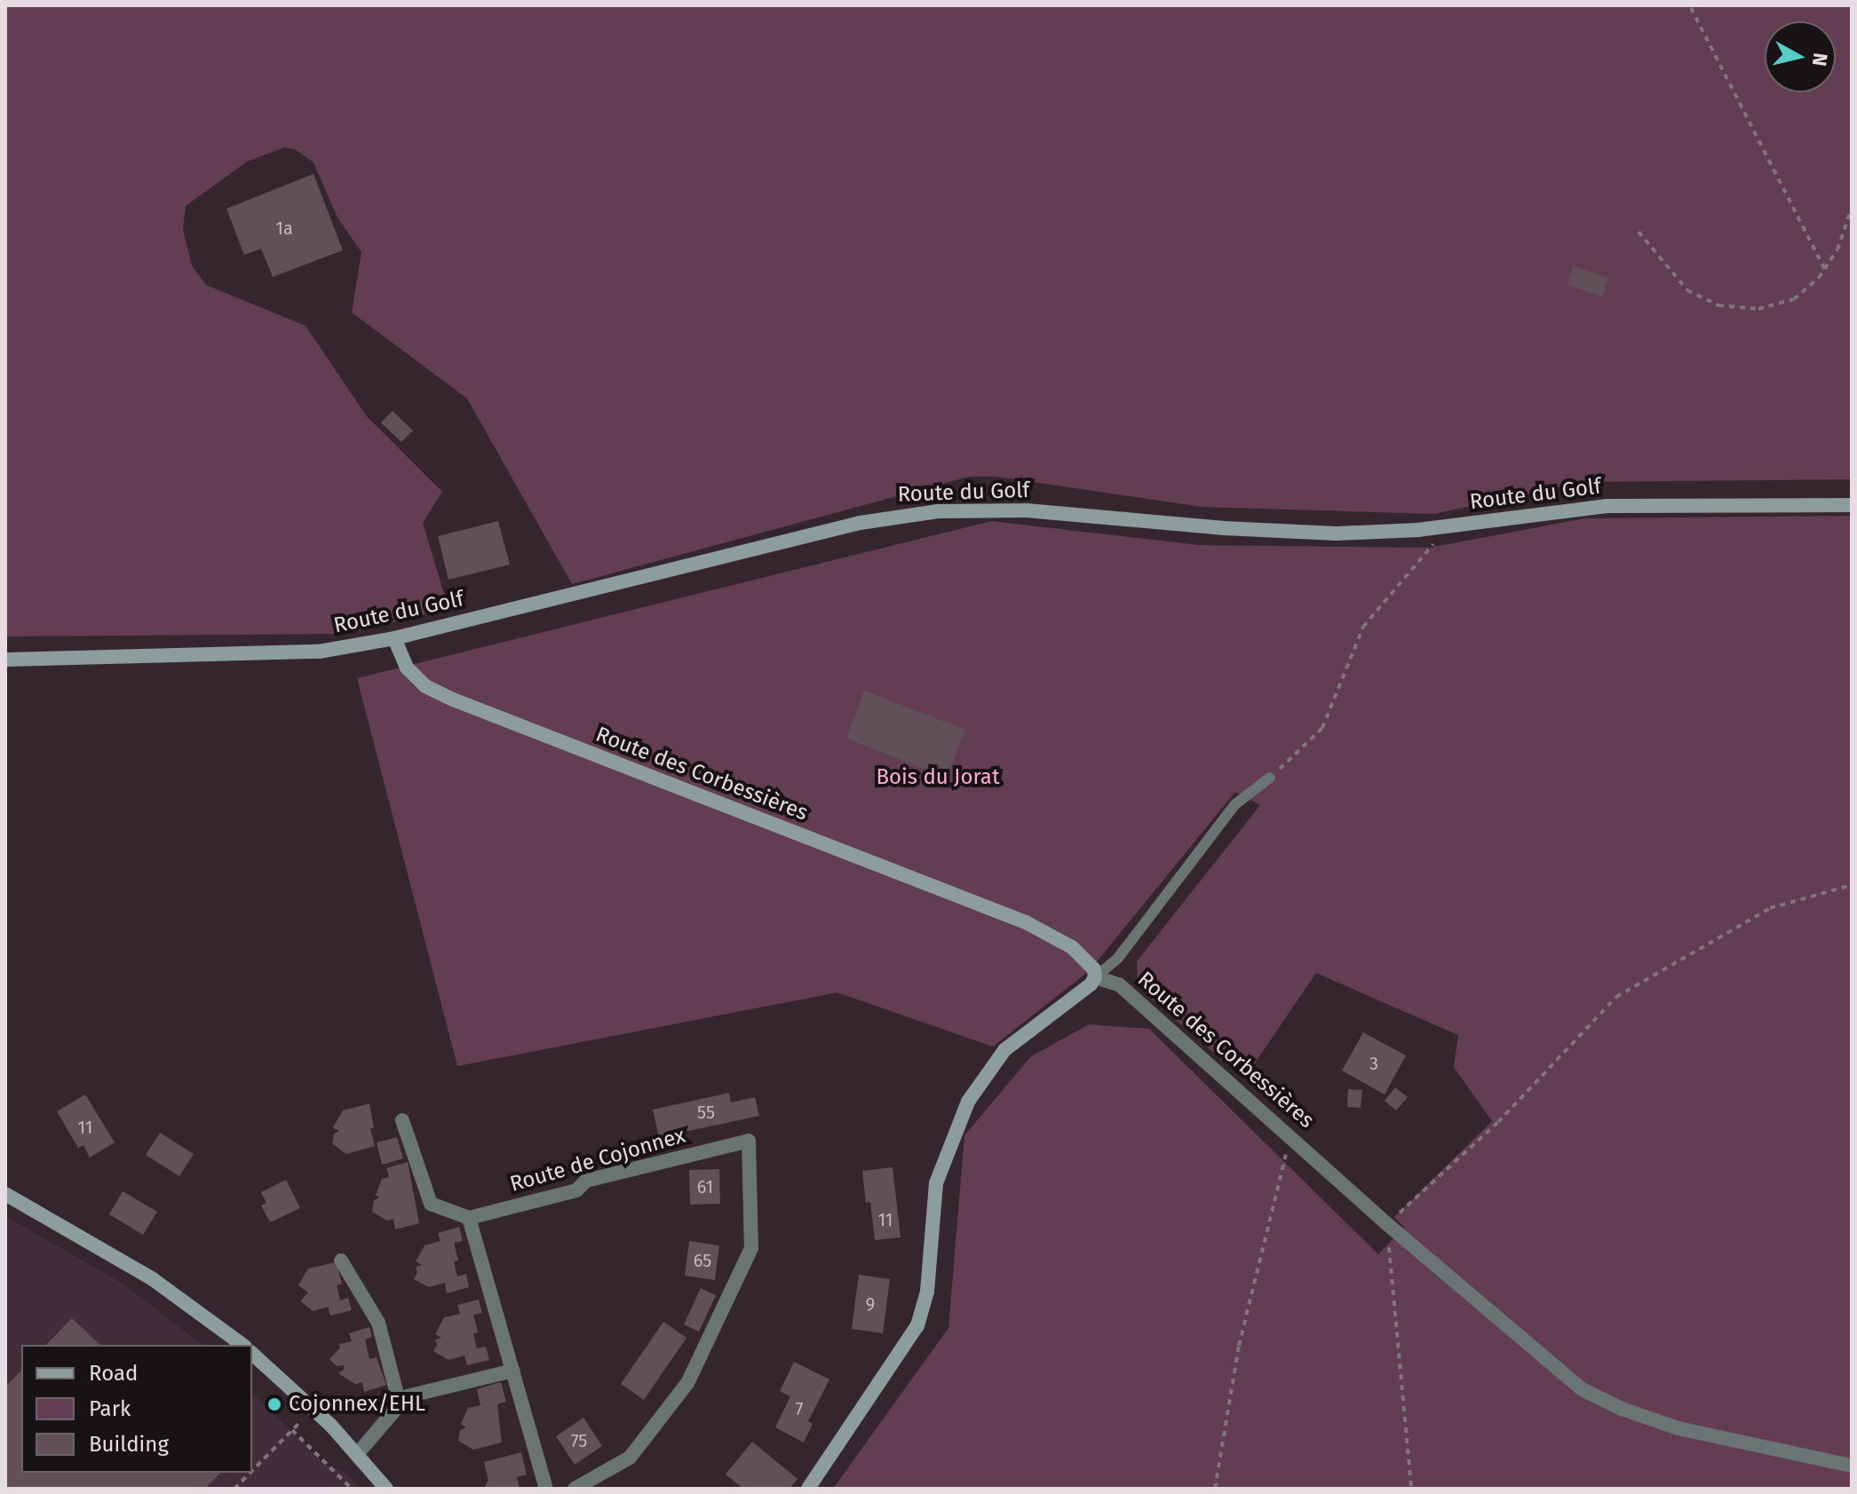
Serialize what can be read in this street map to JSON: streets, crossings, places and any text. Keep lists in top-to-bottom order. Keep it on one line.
{"streets":{"street":["Route du Golf","Route des Corbessières","Route de Cojonnex"]},"crossings":[["Route du Golf","Route des Corbessières"]],"parks":["Bois du Jorat"],"places":["Cojonnex/EHL"],"house_numbers":["1a","3","55","11","61","11","65","9","7","75"],"legend":["Road","Park","Building"],"north":"right"}
